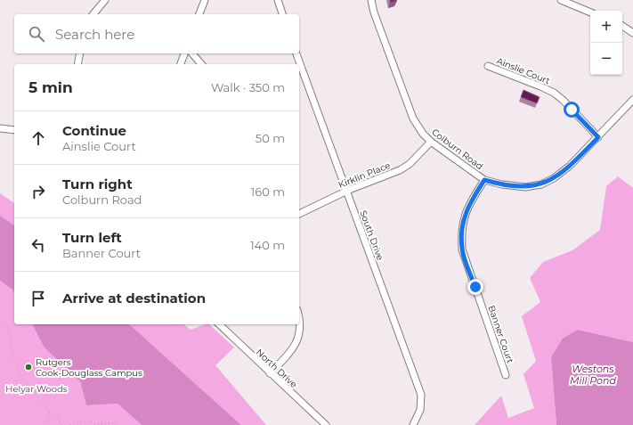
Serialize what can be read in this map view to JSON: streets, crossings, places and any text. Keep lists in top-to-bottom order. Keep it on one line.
{"streets":{"street":["Ainslie Court","Colburn Road","Kirklin Place","South Drive","Banner Court","North Drive"]},"crossings":[["Ainslie Court","Colburn Road"],["Colburn Road","Kirklin Place"],["Colburn Road","Banner Court"],["Kirklin Place","South Drive"]],"water":["Westons Mill Pond"],"parks":["Helyar Woods"],"places":["Rutgers Cook-Douglass Campus"],"page":{"map_buttons":["+","−"],"search":"Search here","heading":["5 min","Walk · 350 m"],"list":[["Continue","Ainslie Court","50 m"],["Turn right","Colburn Road","160 m"],["Turn left","Banner Court","140 m"],"Arrive at destination"]}}
